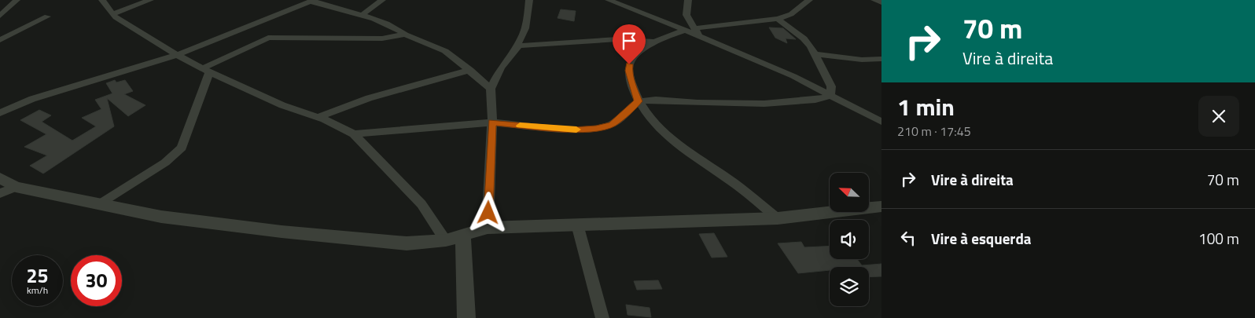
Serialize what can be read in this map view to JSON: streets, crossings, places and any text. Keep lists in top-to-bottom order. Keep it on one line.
{"north":"top left","page":{"turn":["70 m","Vire à direita"],"heading":["1 min","210 m · 17:45"],"list":[{"name":"Vire à direita","value":"70 m"},{"name":"Vire à esquerda","value":"100 m"}],"speed":"25 km/h","limit":"30"}}
